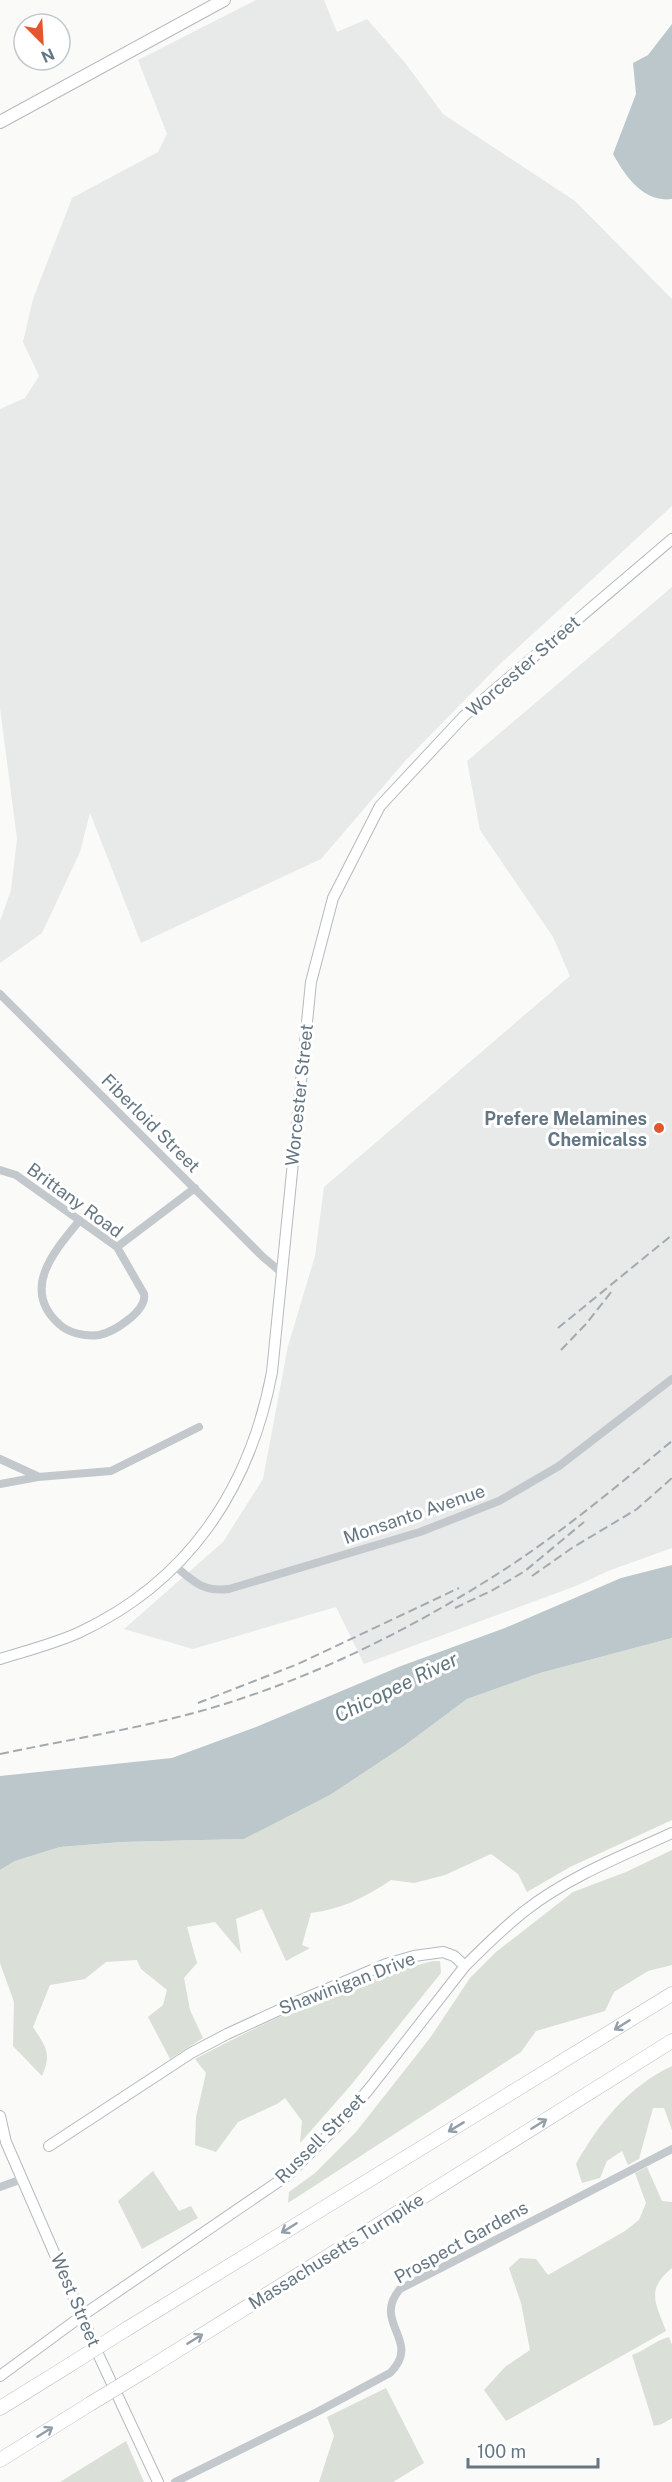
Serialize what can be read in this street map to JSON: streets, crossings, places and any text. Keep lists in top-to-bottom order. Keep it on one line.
{"streets":{"highway":["Massachusetts Turnpike"],"main road":["Worcester Street","Shawinigan Drive","Russell Street","West Street"],"street":["Fiberloid Street","Brittany Road","Monsanto Avenue","Prospect Gardens"]},"crossings":[["Worcester Street","Fiberloid Street"],["Worcester Street","Monsanto Avenue"],["Shawinigan Drive","Russell Street"],["Russell Street","West Street"]],"water":["Chicopee River"],"places":["Prefere Melamines Chemicalss"],"scale_bar":"100 m","north":"bottom right"}
